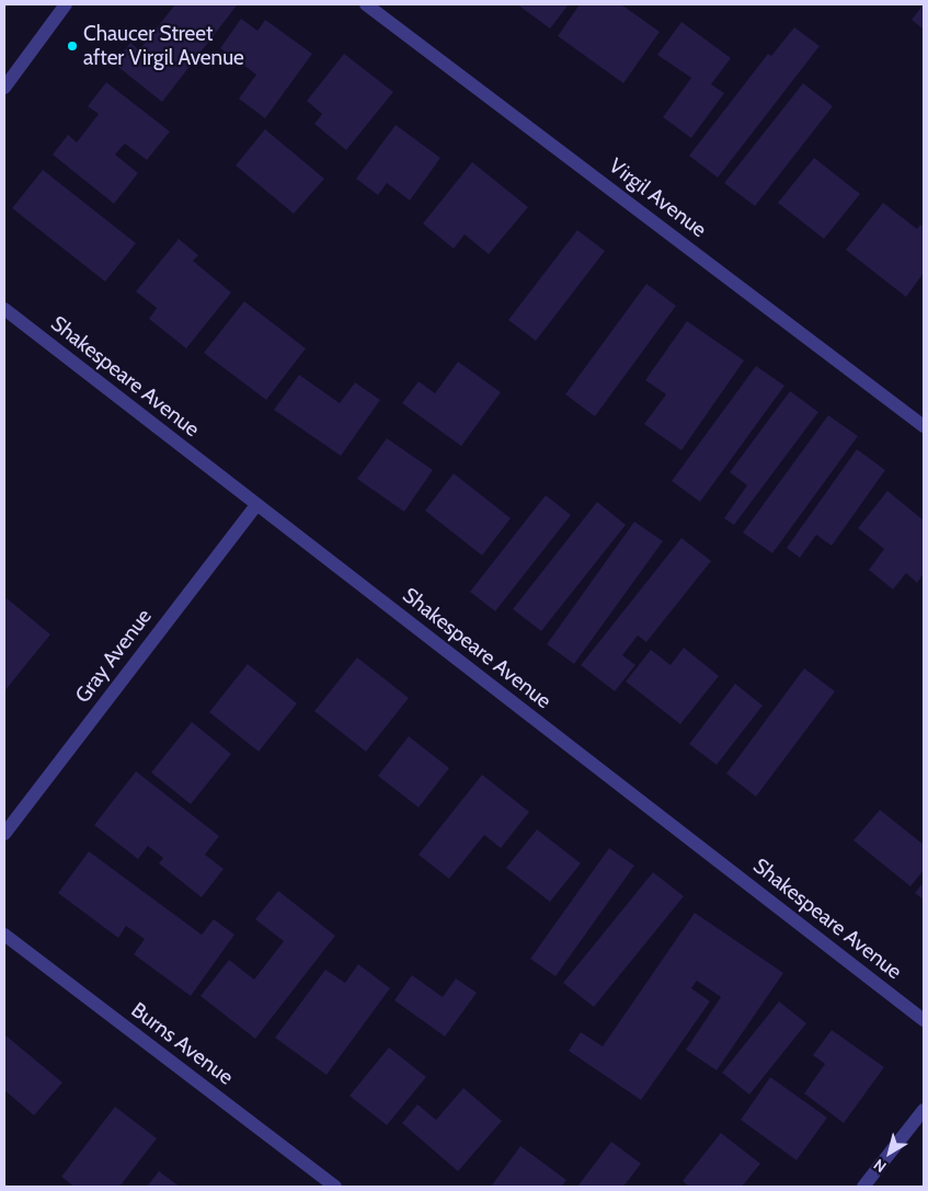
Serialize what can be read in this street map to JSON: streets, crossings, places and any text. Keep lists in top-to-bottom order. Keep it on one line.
{"streets":{"street":["Virgil Avenue","Shakespeare Avenue","Gray Avenue","Burns Avenue"]},"crossings":[["Shakespeare Avenue","Gray Avenue"]],"places":["Chaucer Street after Virgil Avenue"],"north":"bottom left"}
